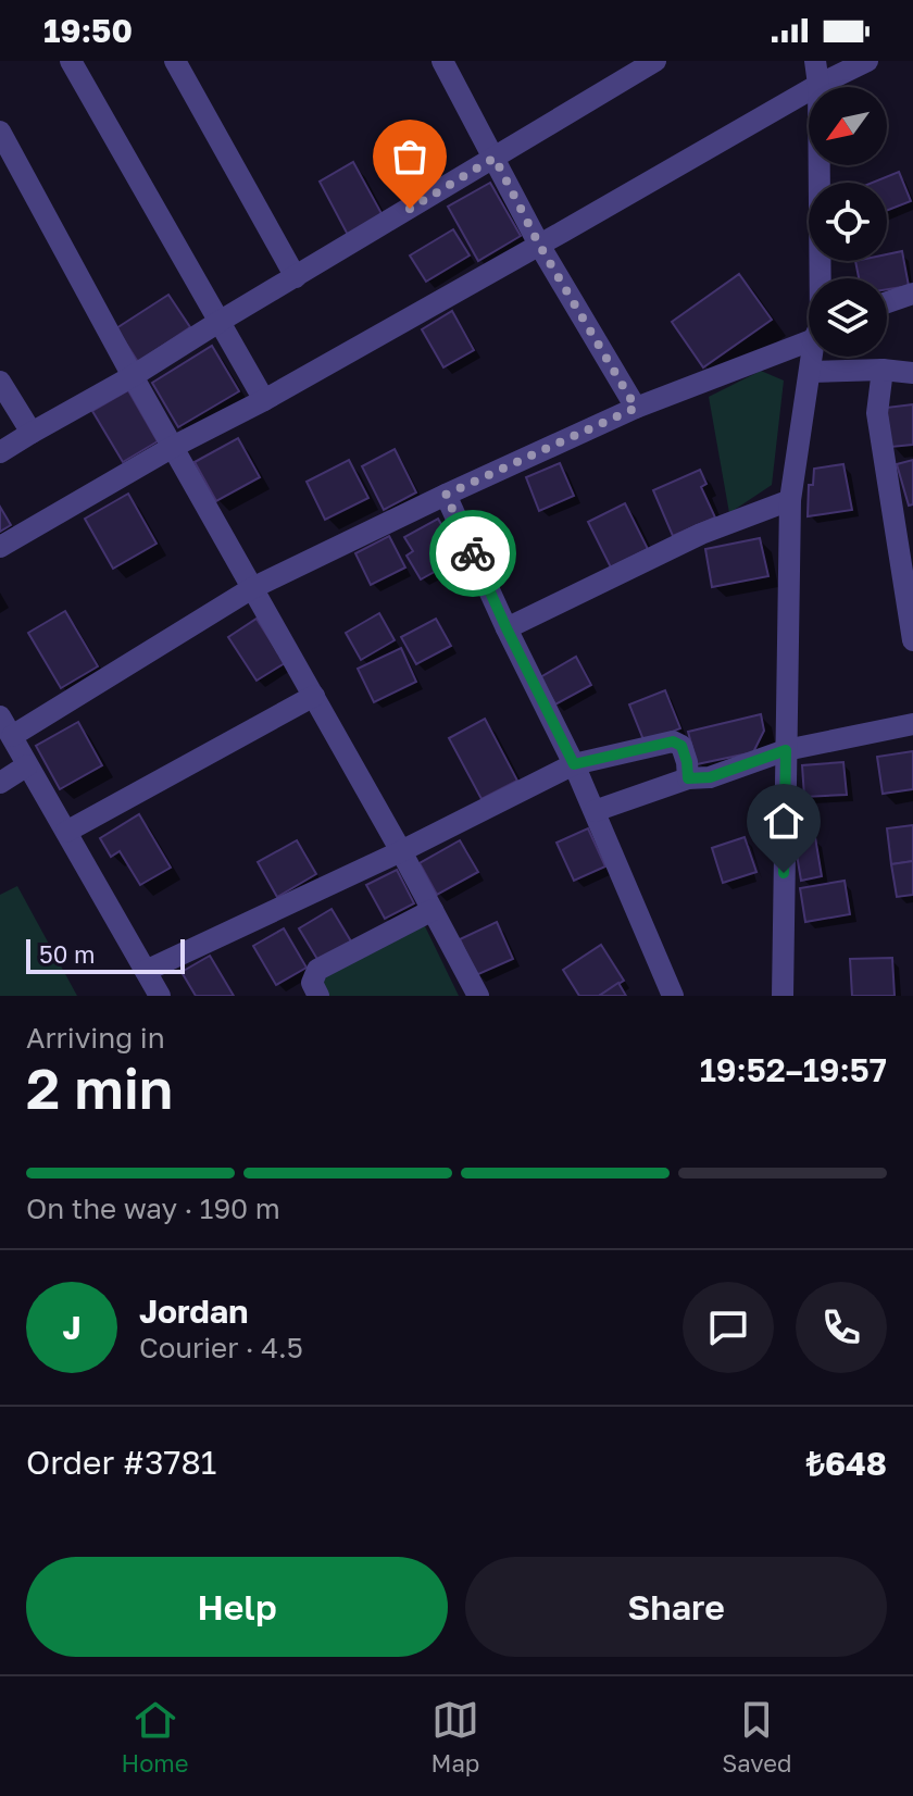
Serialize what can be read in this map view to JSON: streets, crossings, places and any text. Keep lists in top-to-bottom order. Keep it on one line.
{"scale_bar":"50 m","north":"bottom left","page":{"status":"19:50","scale":"50 m","heading":["2 min","Arriving in","19:52–19:57"],"panel":["Jordan","Courier · 4.5","Order #3781","₺648"],"bar":"On the way · 190 m","round":"J","buttons":["Help","Share"],"tabs":["Home","Map","Saved"]}}
